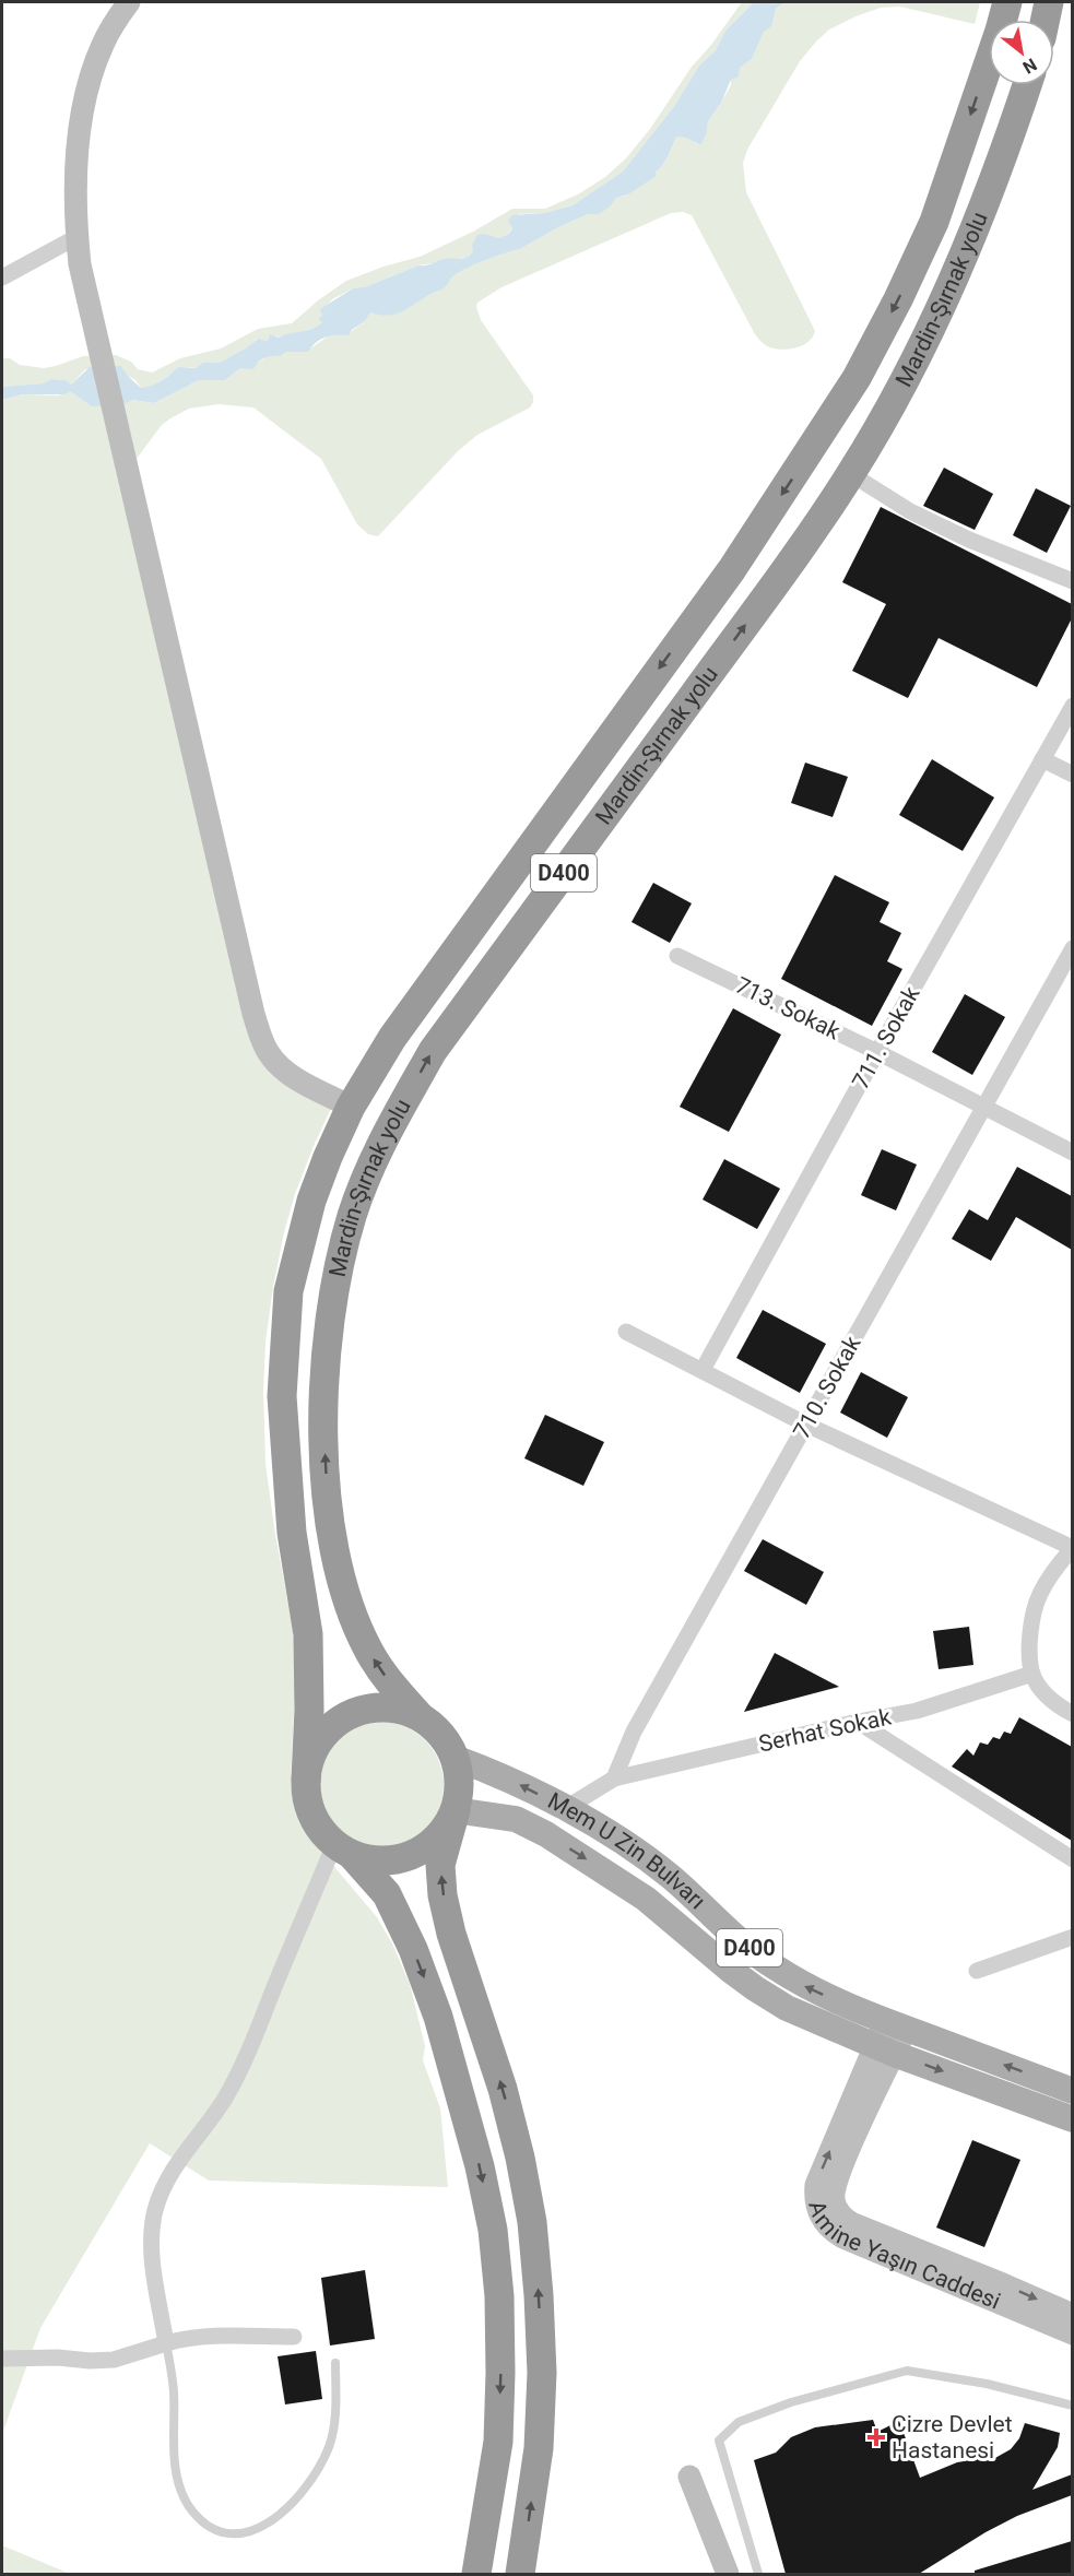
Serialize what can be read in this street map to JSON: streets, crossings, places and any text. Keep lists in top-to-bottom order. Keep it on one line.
{"streets":{"highway":["Mardin-Şırnak yolu","D400"],"main road":["Mem U Zin Bulvarı"],"street":["713. Sokak","711. Sokak","710. Sokak","Serhat Sokak","Amine Yaşın Caddesi"]},"crossings":[["Mardin-Şırnak yolu","Mem U Zin Bulvarı"],["713. Sokak","711. Sokak"],["713. Sokak","710. Sokak"],["710. Sokak","Serhat Sokak"],["Mem U Zin Bulvarı","Amine Yaşın Caddesi"]],"places":{"health":["Cizre Devlet Hastanesi"]},"north":"bottom right"}
